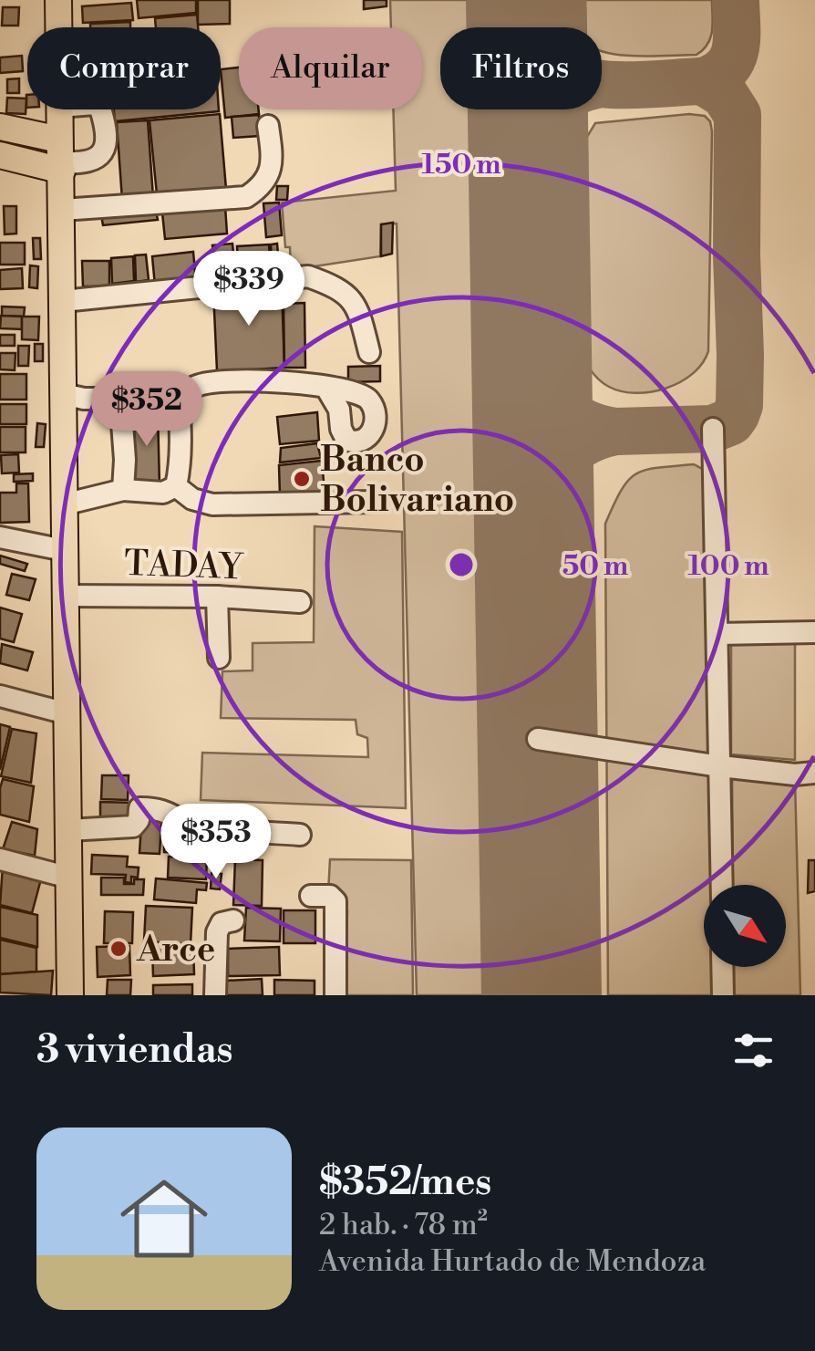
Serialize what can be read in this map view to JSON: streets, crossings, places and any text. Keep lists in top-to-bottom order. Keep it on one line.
{"streets":{"street":["TADAY"]},"places":["Banco Bolivariano","Arce"],"north":"bottom right","page":{"chip":["Comprar","Alquilar","Filtros"],"price":["$339","$352","$353"],"heading":"3 viviendas","list":[{"name":"$352/mes","note":"2 hab. · 78 m² · Avenida Hurtado de Mendoza"}]},"rings":["150 m","50 m","100 m"]}
